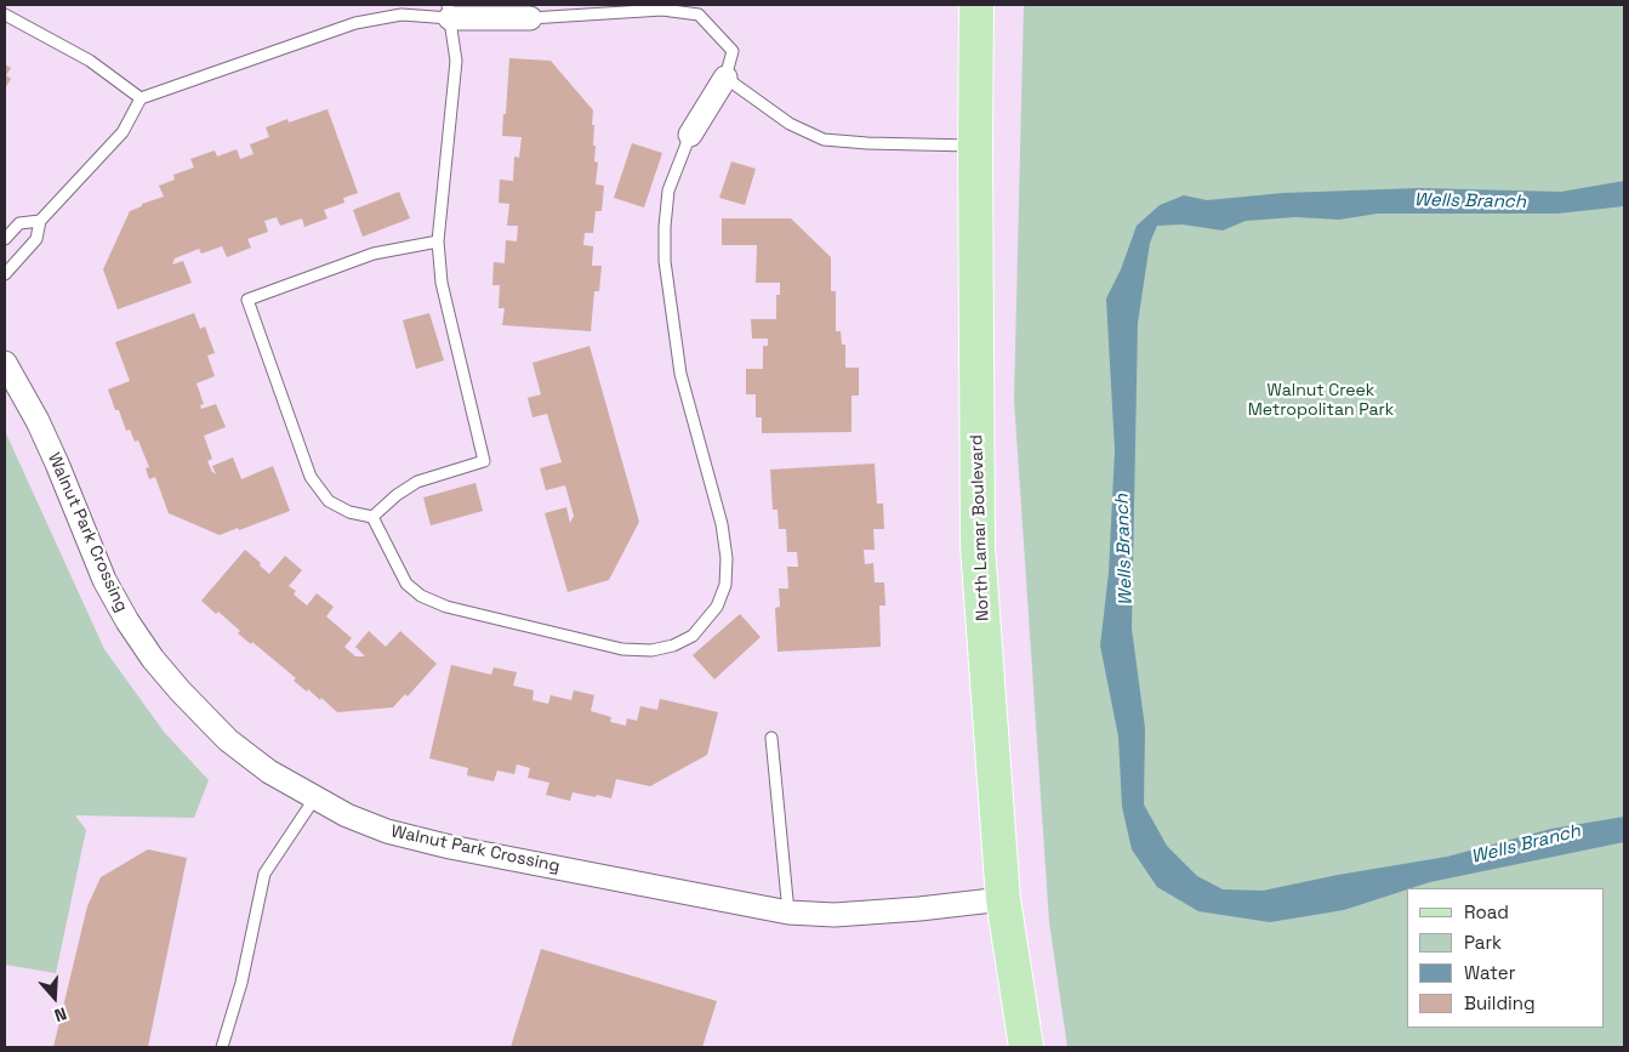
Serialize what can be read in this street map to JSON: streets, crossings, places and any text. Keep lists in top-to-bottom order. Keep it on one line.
{"streets":{"main road":["North Lamar Boulevard"],"street":["Walnut Park Crossing"]},"crossings":[["North Lamar Boulevard","Walnut Park Crossing"]],"water":["Wells Branch"],"parks":["Walnut Creek Metropolitan Park"],"legend":["Road","Park","Water","Building"],"north":"bottom"}
